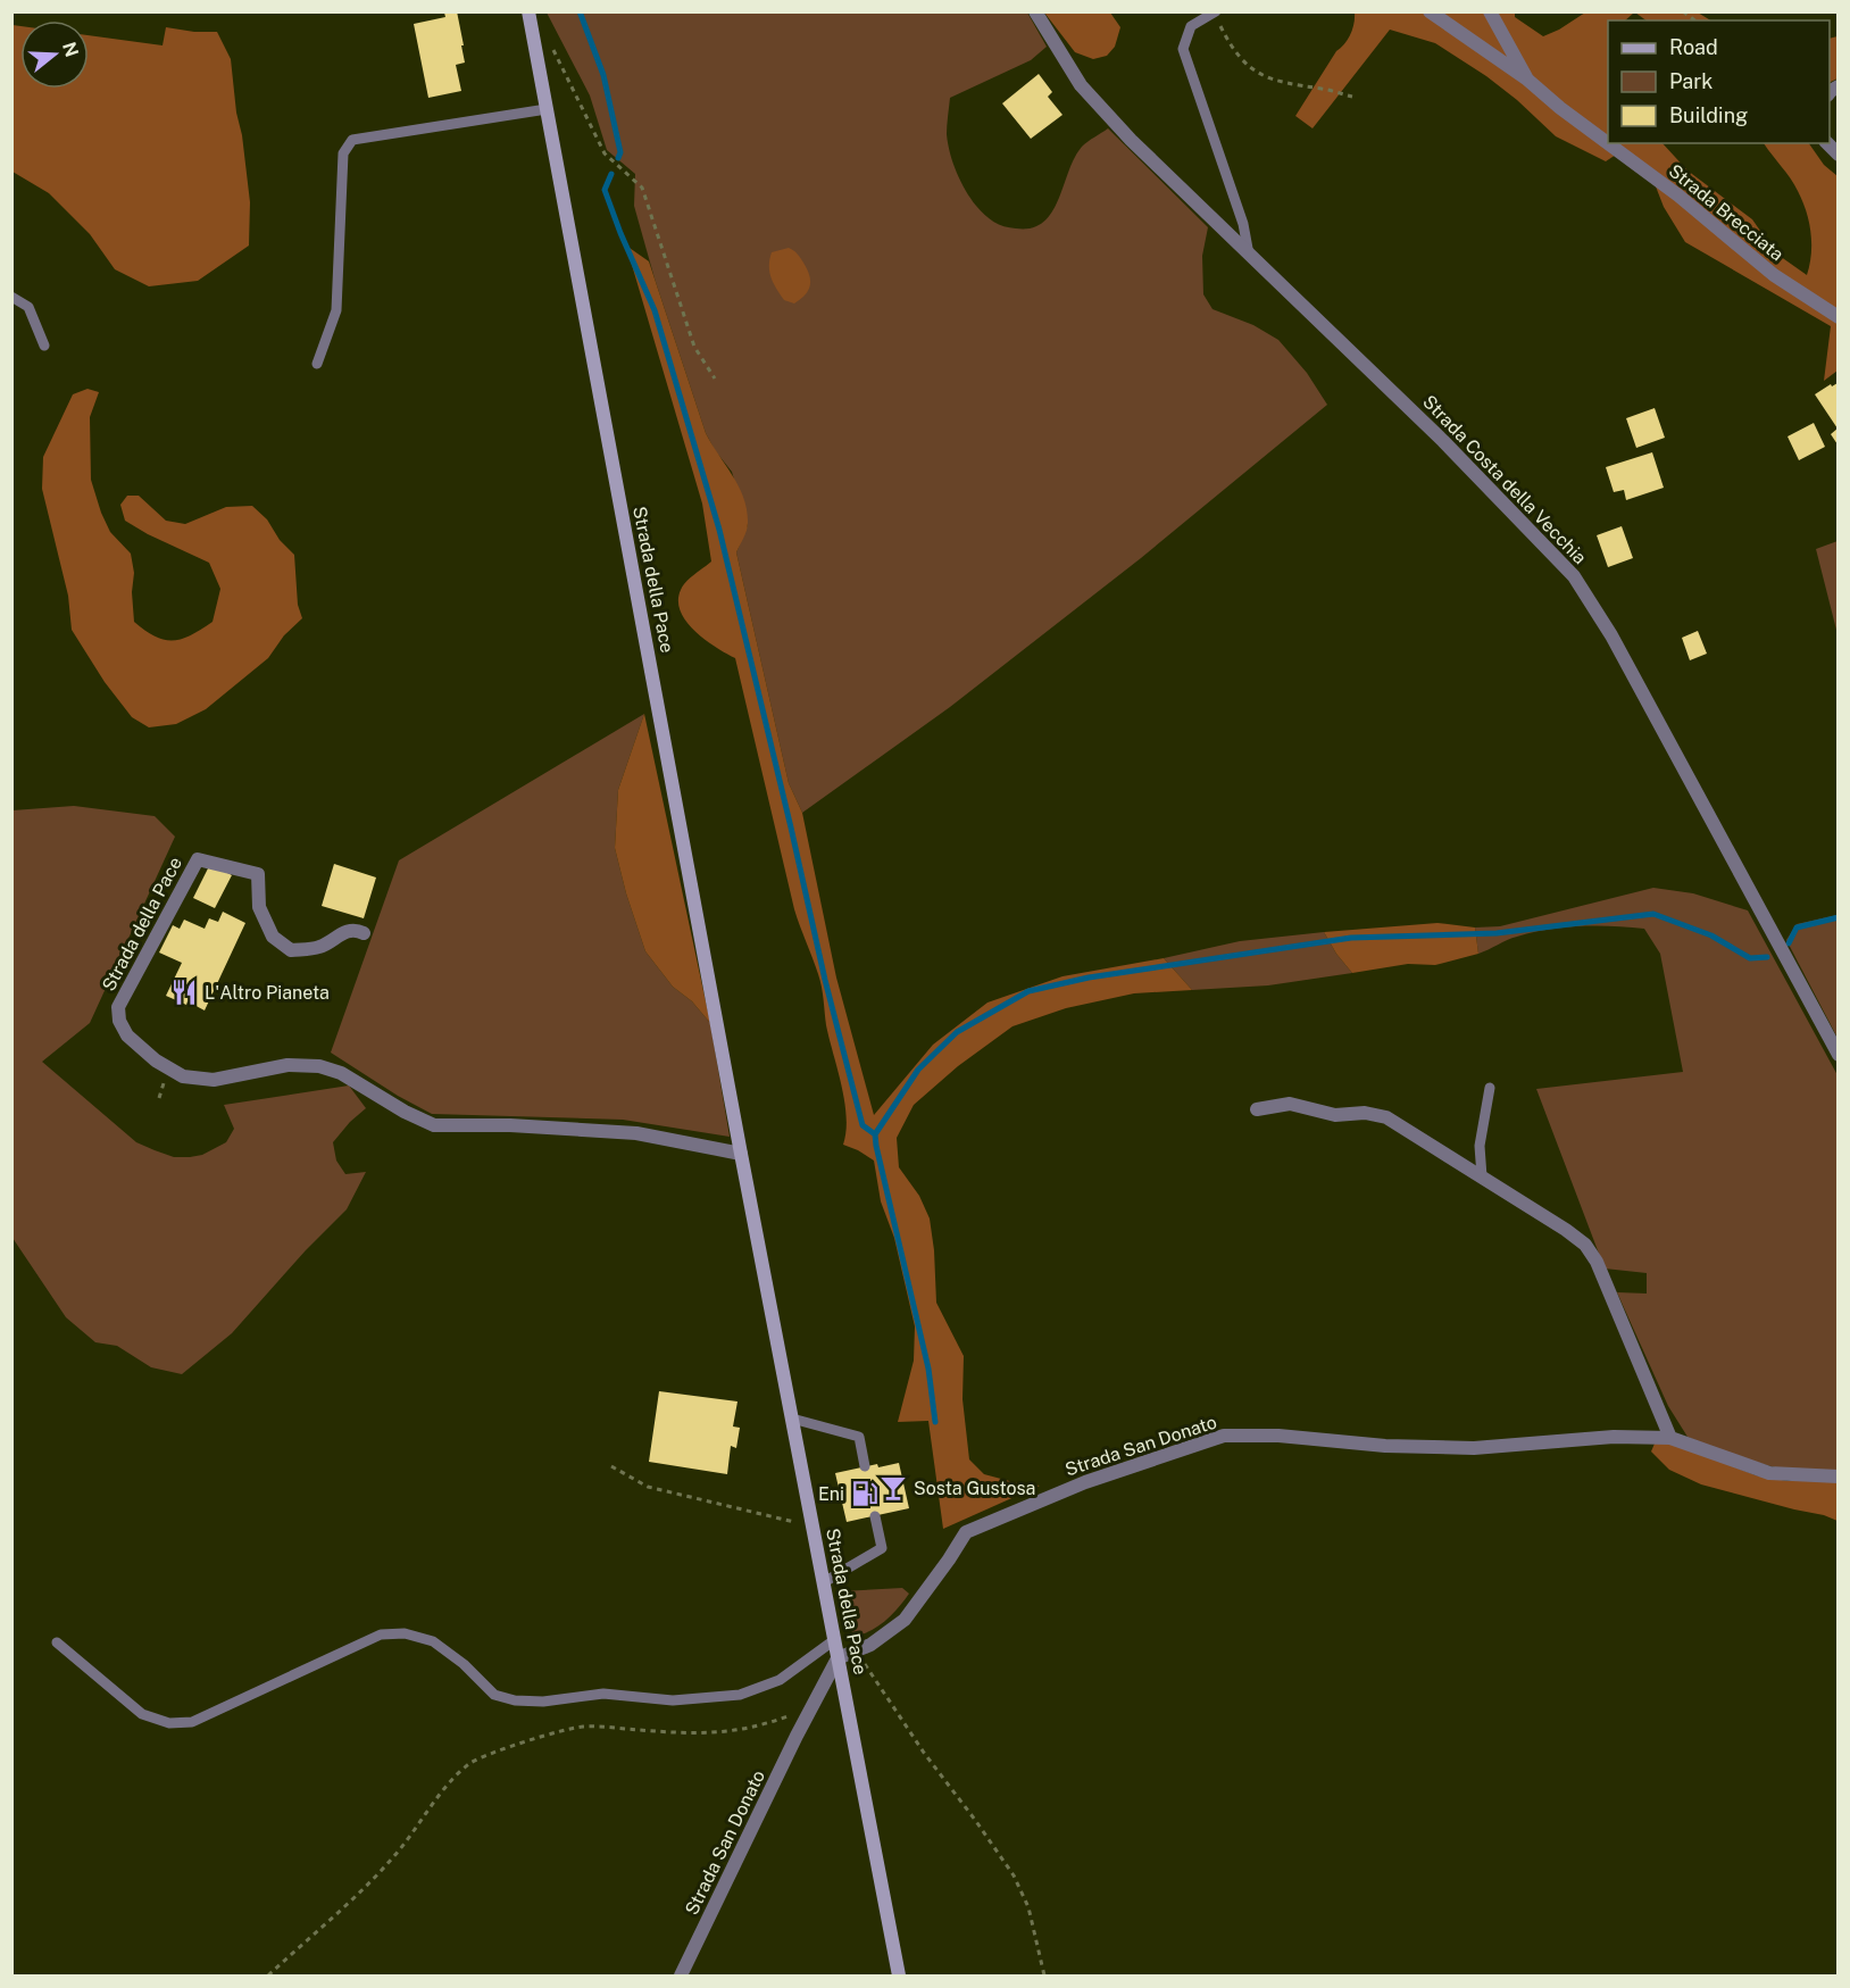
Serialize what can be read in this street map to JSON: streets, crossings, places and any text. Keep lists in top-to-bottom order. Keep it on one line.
{"streets":{"street":["Strada Brecciata","Strada Costa della Vecchia","Strada della Pace","Strada San Donato"]},"crossings":[["Strada della Pace","Strada San Donato"]],"places":{"restaurant":["L'Altro Pianeta"],"bar":["Sosta Gustosa"],"fuel station":["Eni"]},"legend":["Road","Park","Building"],"north":"right"}
